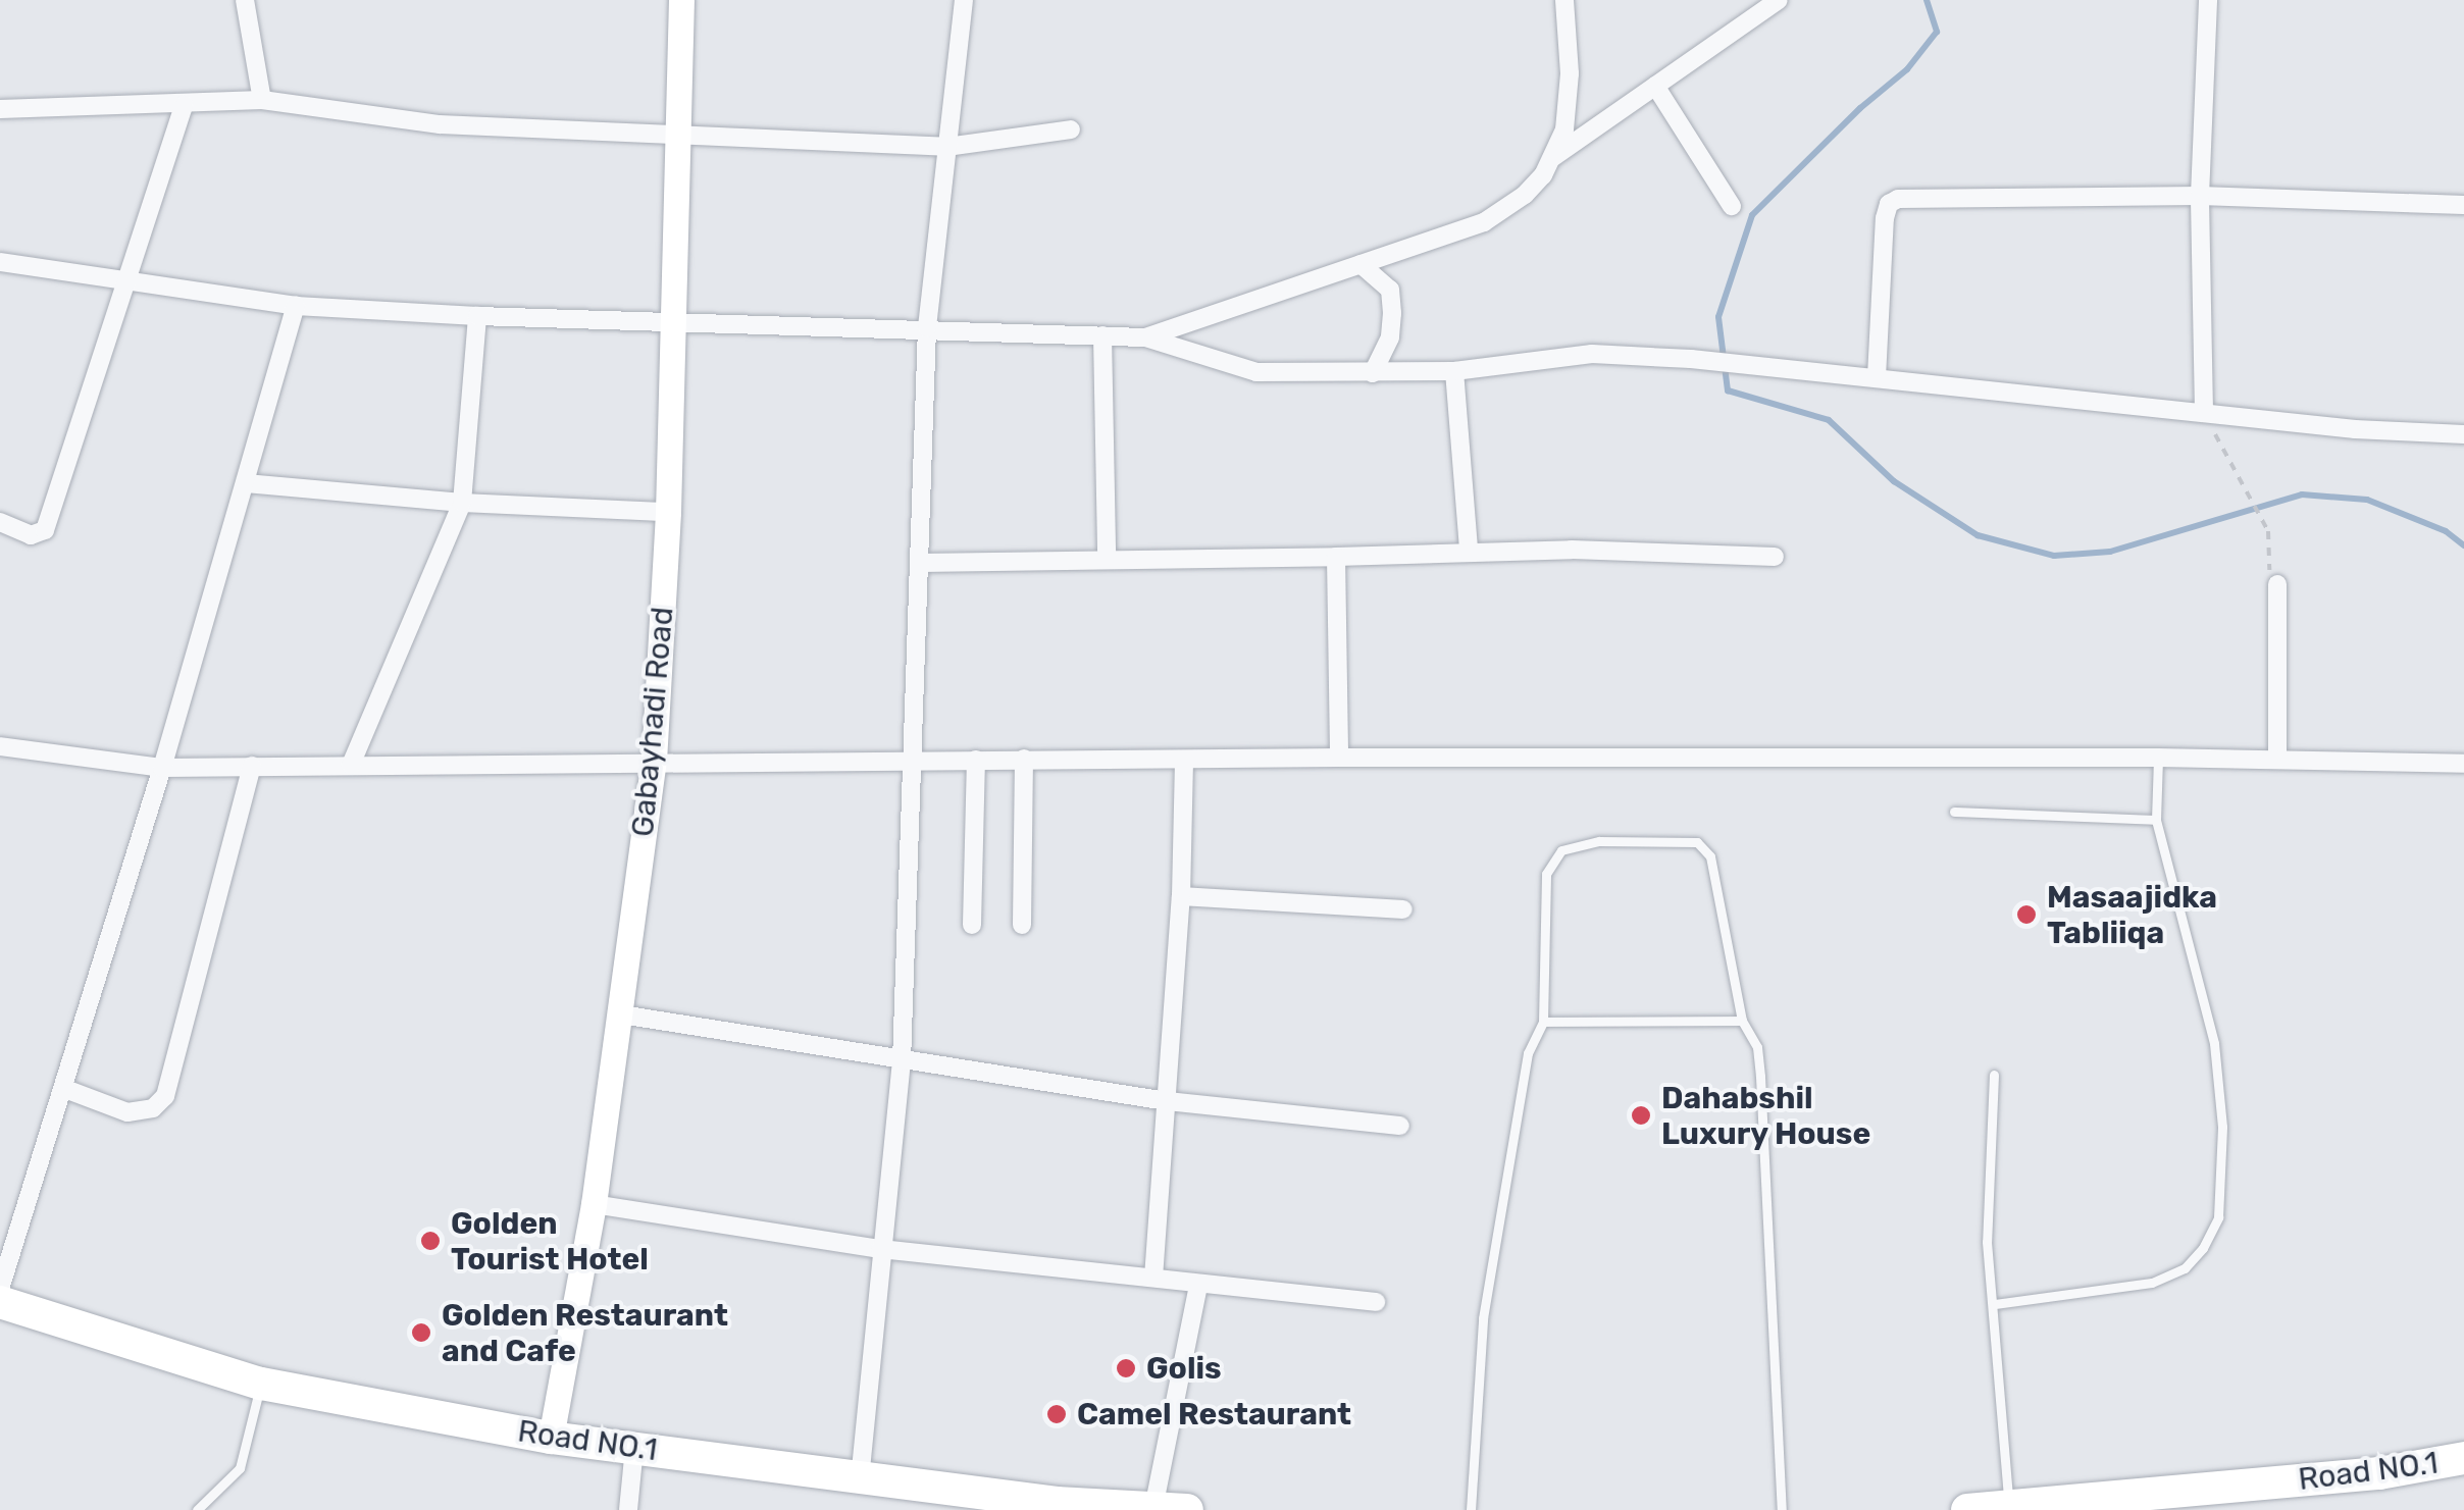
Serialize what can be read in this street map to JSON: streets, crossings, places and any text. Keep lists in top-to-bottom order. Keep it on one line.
{"streets":{"highway":["Road NO.1"],"street":["Gabayhadi Road"]},"crossings":[["Gabayhadi Road","Road NO.1"]],"places":["Masaajidka Tabliiqa","Dahabshil Luxury House","Golden Tourist Hotel","Golden Restaurant and Cafe","Golis","Camel Restaurant"]}
